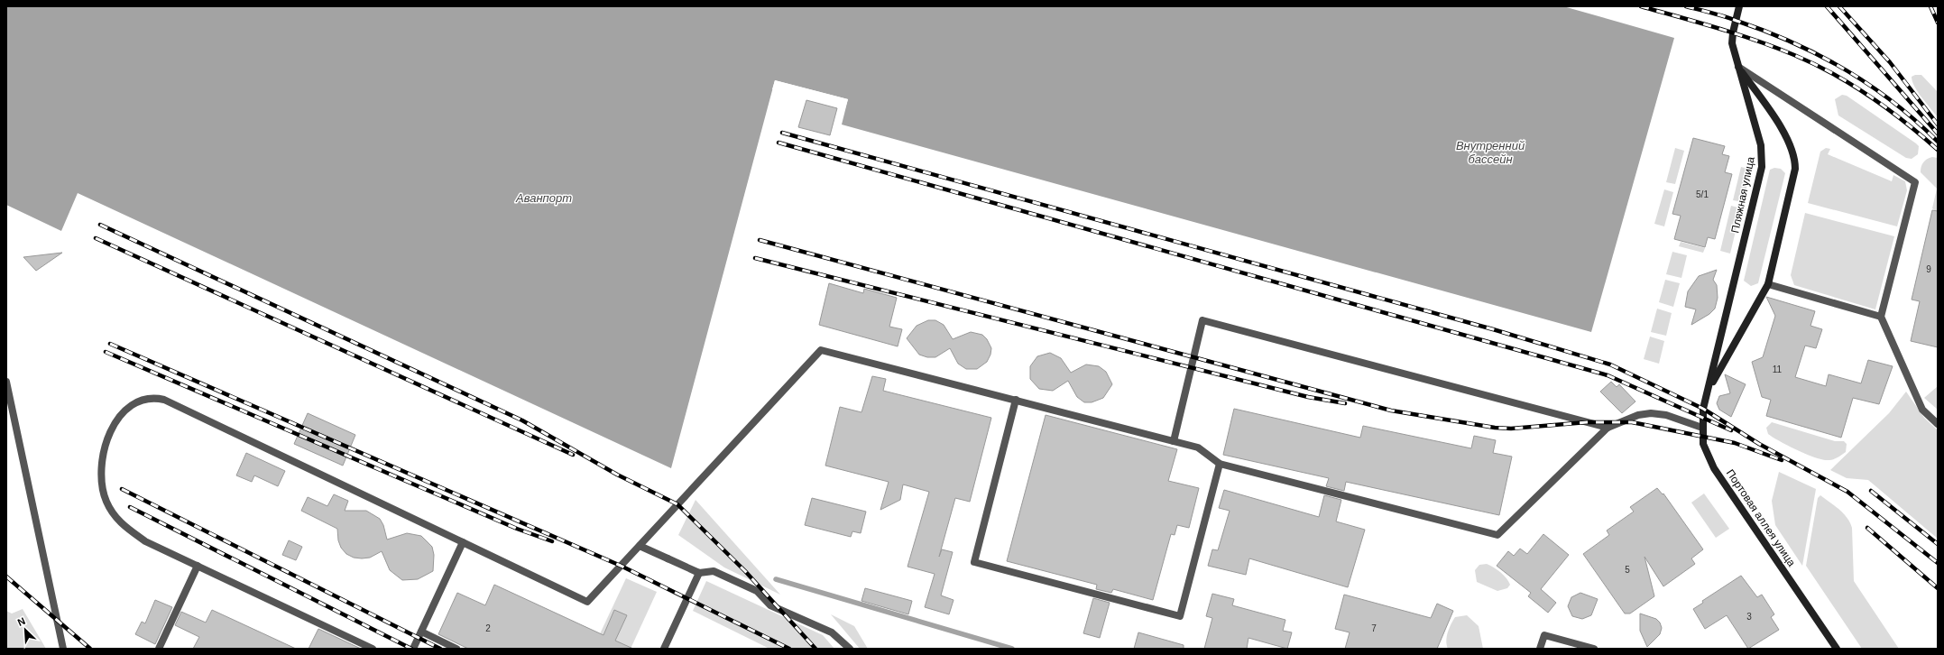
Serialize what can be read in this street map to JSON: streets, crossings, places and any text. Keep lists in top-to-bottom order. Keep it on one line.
{"streets":{"street":["Пляжная улица","Портовая аллея улица"]},"crossings":[["Пляжная улица","Портовая аллея улица"]],"water":["Внутренний бассейн","Аванпорт"],"house_numbers":["5/1","9","11","5","3","2","7"],"north":"top left"}
